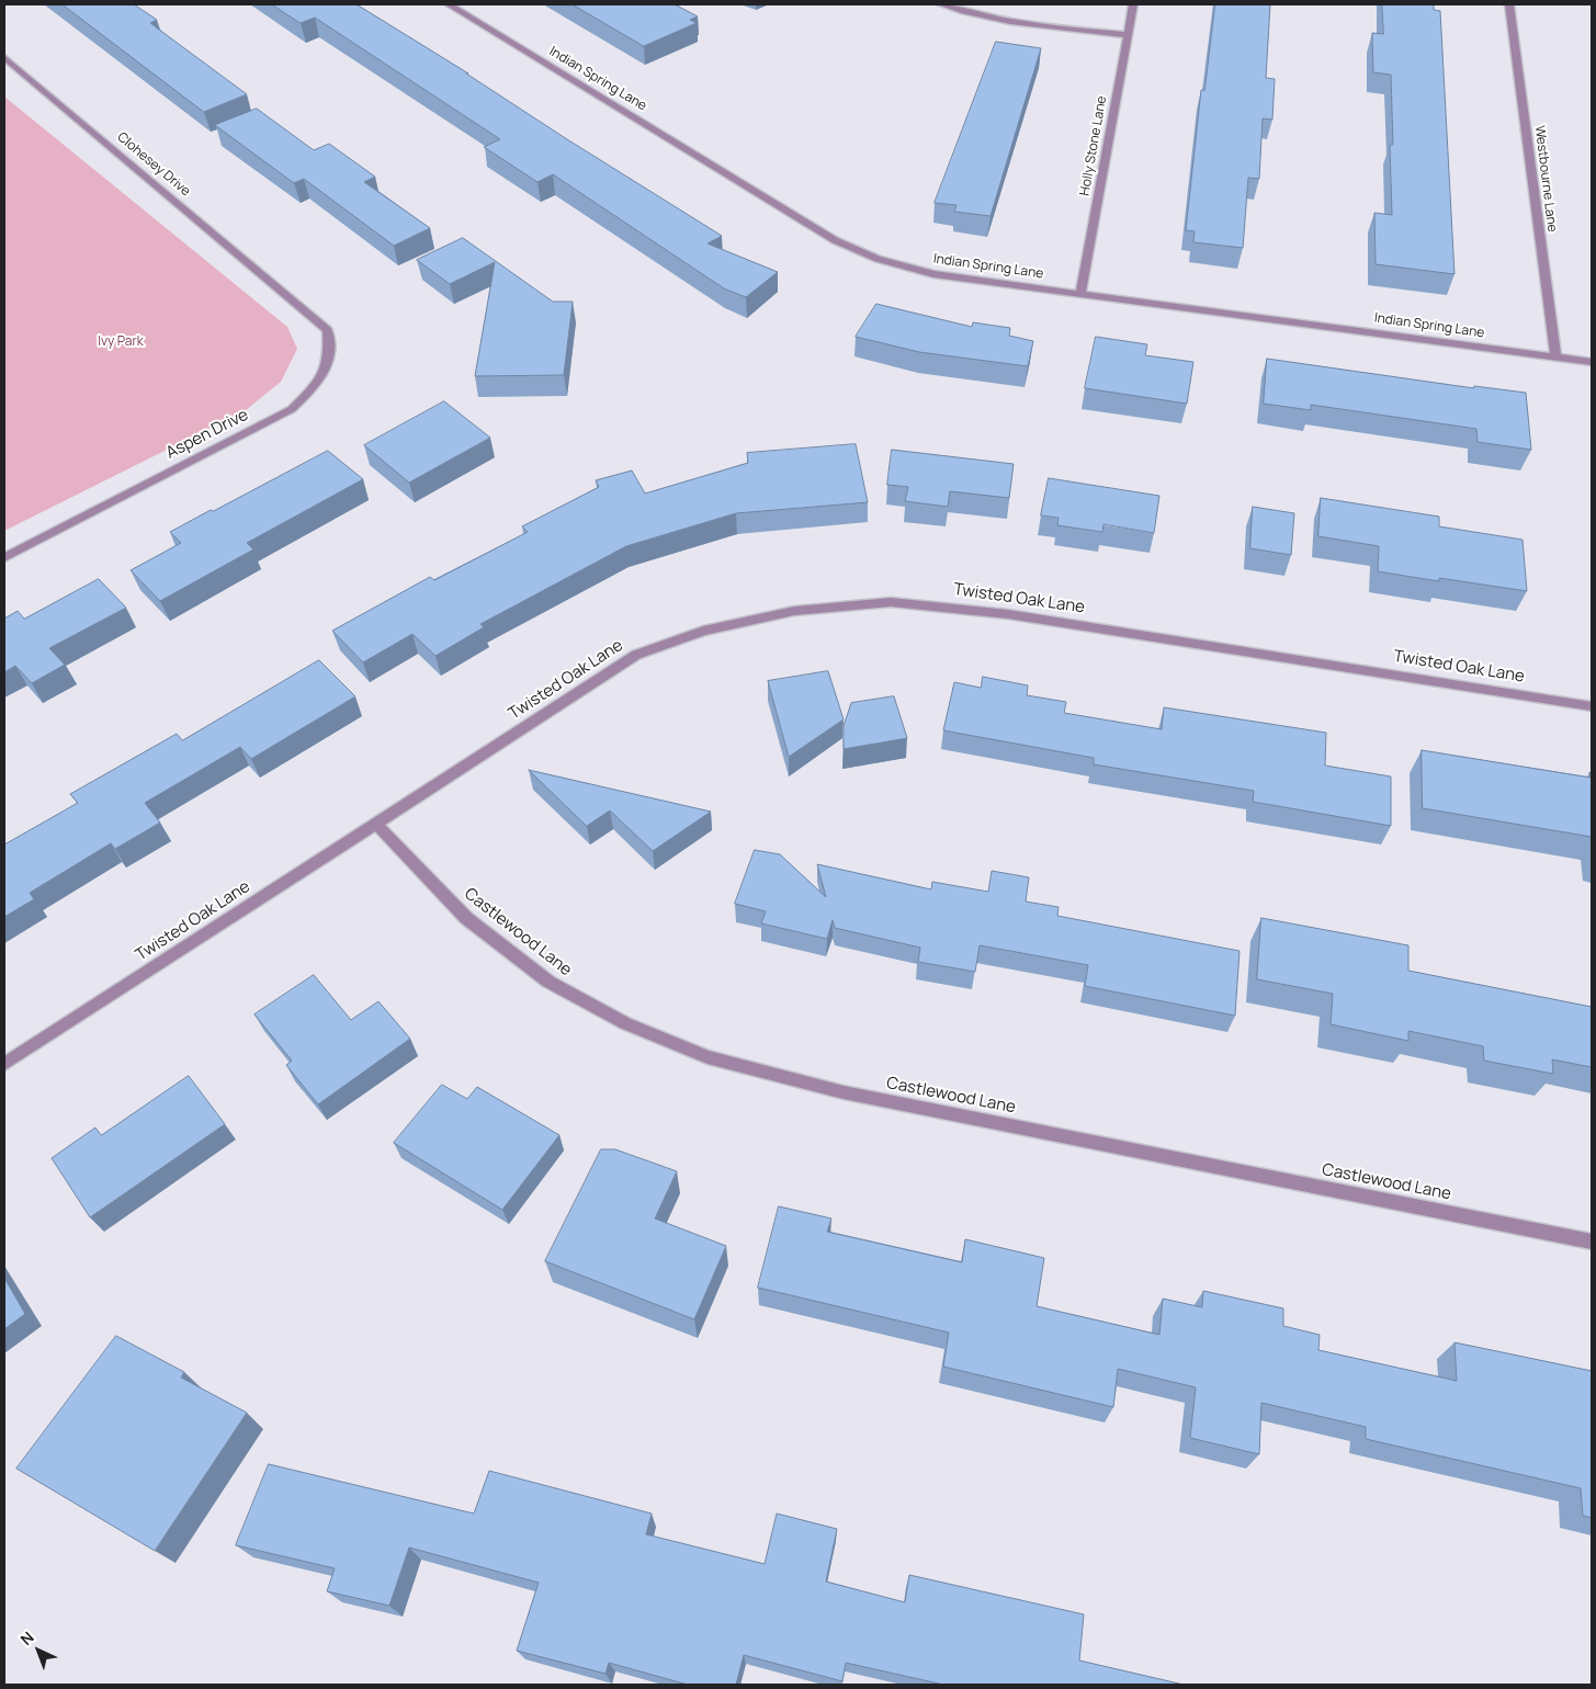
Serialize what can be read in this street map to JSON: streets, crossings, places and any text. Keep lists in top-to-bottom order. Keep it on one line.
{"streets":{"street":["Indian Spring Lane","Holly Stone Lane","Clohesey Drive","Westbourne Lane","Aspen Drive","Twisted Oak Lane","Castlewood Lane"]},"crossings":[["Indian Spring Lane","Holly Stone Lane"],["Indian Spring Lane","Westbourne Lane"],["Clohesey Drive","Aspen Drive"],["Twisted Oak Lane","Castlewood Lane"]],"parks":["Ivy Park"],"north":"top left"}
